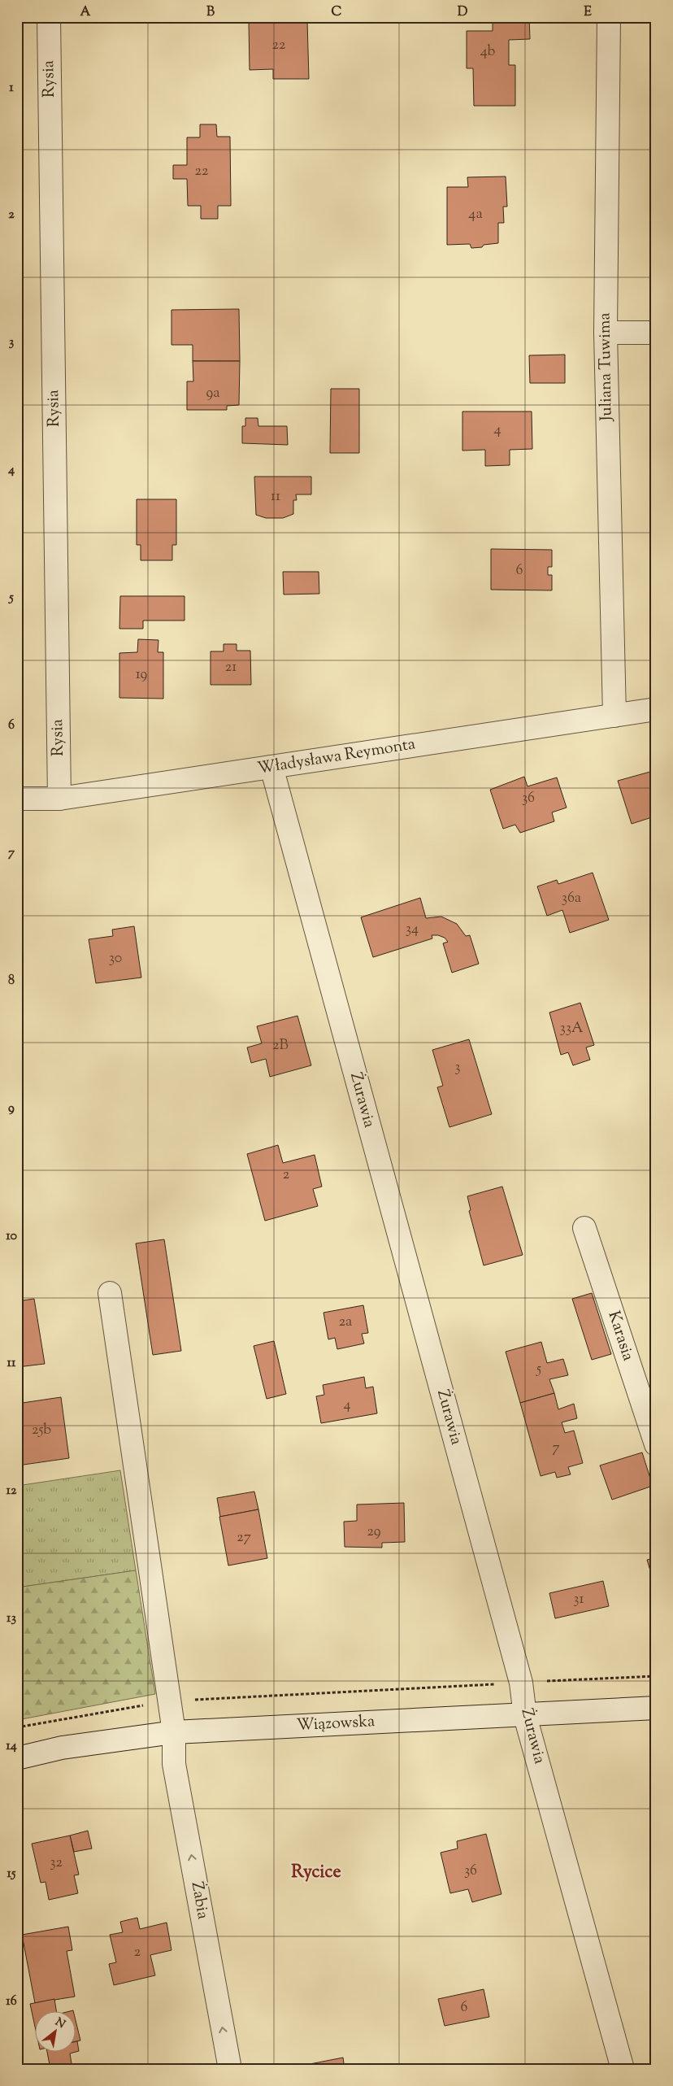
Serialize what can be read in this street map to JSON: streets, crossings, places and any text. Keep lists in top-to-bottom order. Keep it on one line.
{"streets":{"street":["Rysia","Juliana Tuwima","Władysława Reymonta","Żurawia","Karasia","Wiązowska","Żabia"]},"crossings":[["Rysia","Władysława Reymonta"],["Juliana Tuwima","Władysława Reymonta"],["Władysława Reymonta","Żurawia"],["Żurawia","Wiązowska"],["Wiązowska","Żabia"]],"one_way":["Żabia"],"districts":["Rycice"],"house_numbers":["22","4b","22","4a","9a","4","11","6","21","19","36","36a","34","30","33A","2B","3","2","2a","5","4","25b","7","29","27","31","32","36","2","6"],"north":"top right","grid":{"columns":["A","B","C","D","E"],"rows":["1","2","3","4","5","6","7","8","9","10","11","12","13","14","15","16"]}}
